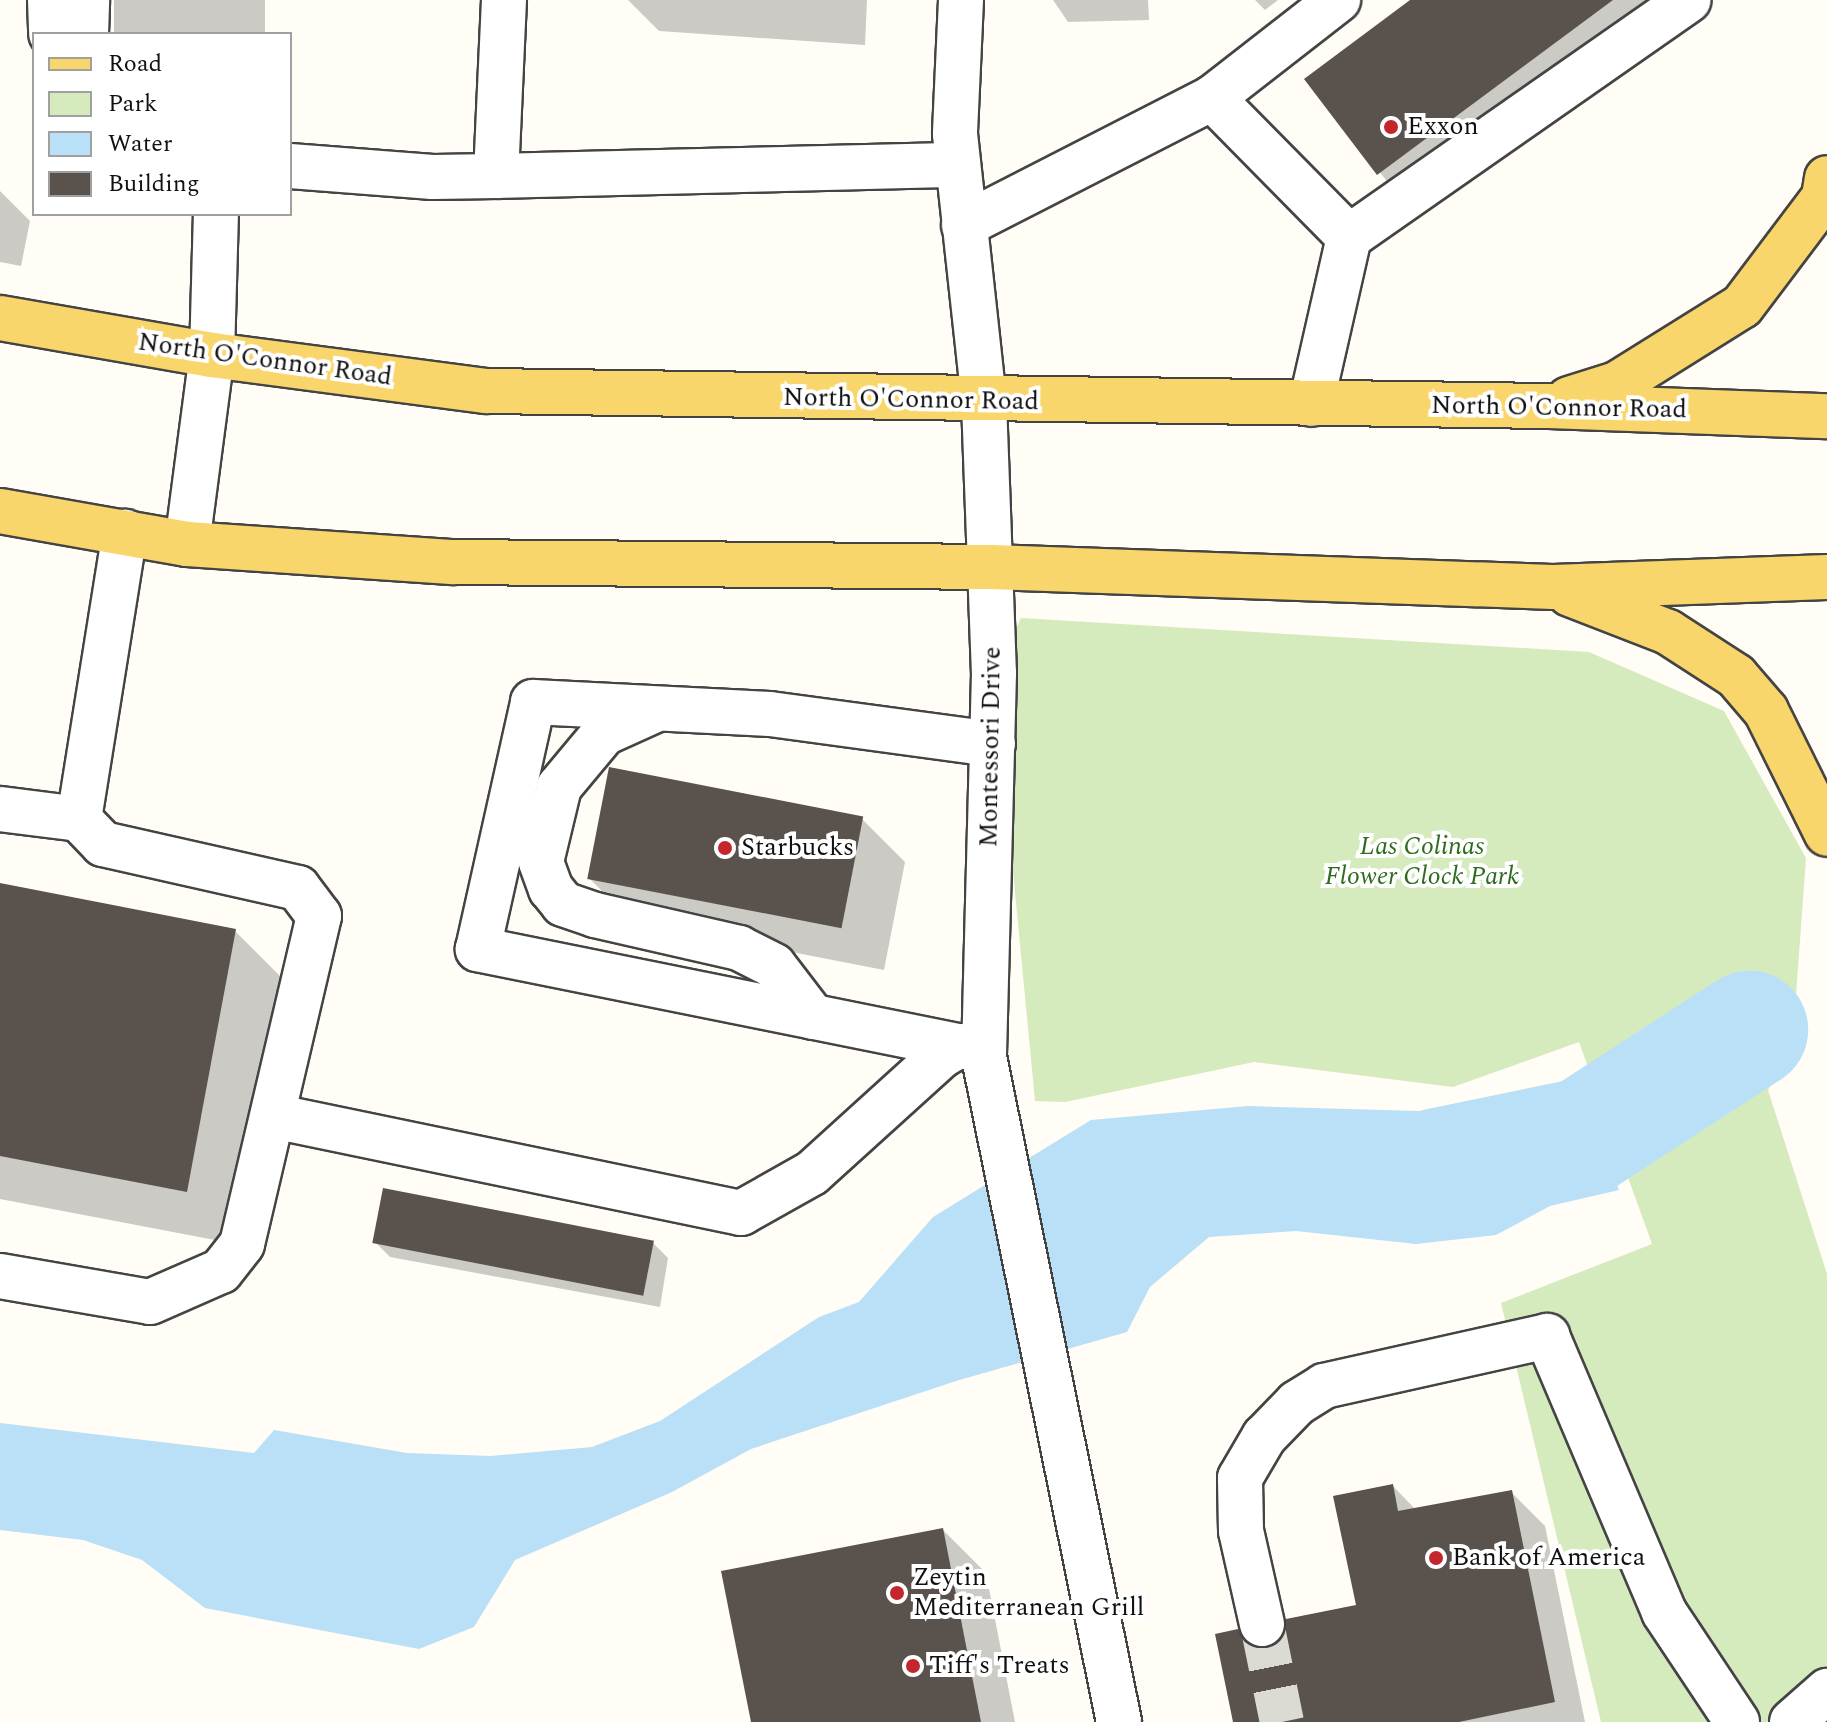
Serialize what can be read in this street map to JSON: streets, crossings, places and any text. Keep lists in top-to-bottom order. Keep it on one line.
{"streets":{"main road":["North O'Connor Road"],"lane":["Montessori Drive"]},"crossings":[["North O'Connor Road","Montessori Drive"]],"parks":["Las Colinas Flower Clock Park"],"places":["Exxon","Starbucks","Bank of America","Zeytin Mediterranean Grill","Tiff's Treats"],"legend":["Road","Park","Water","Building"]}
